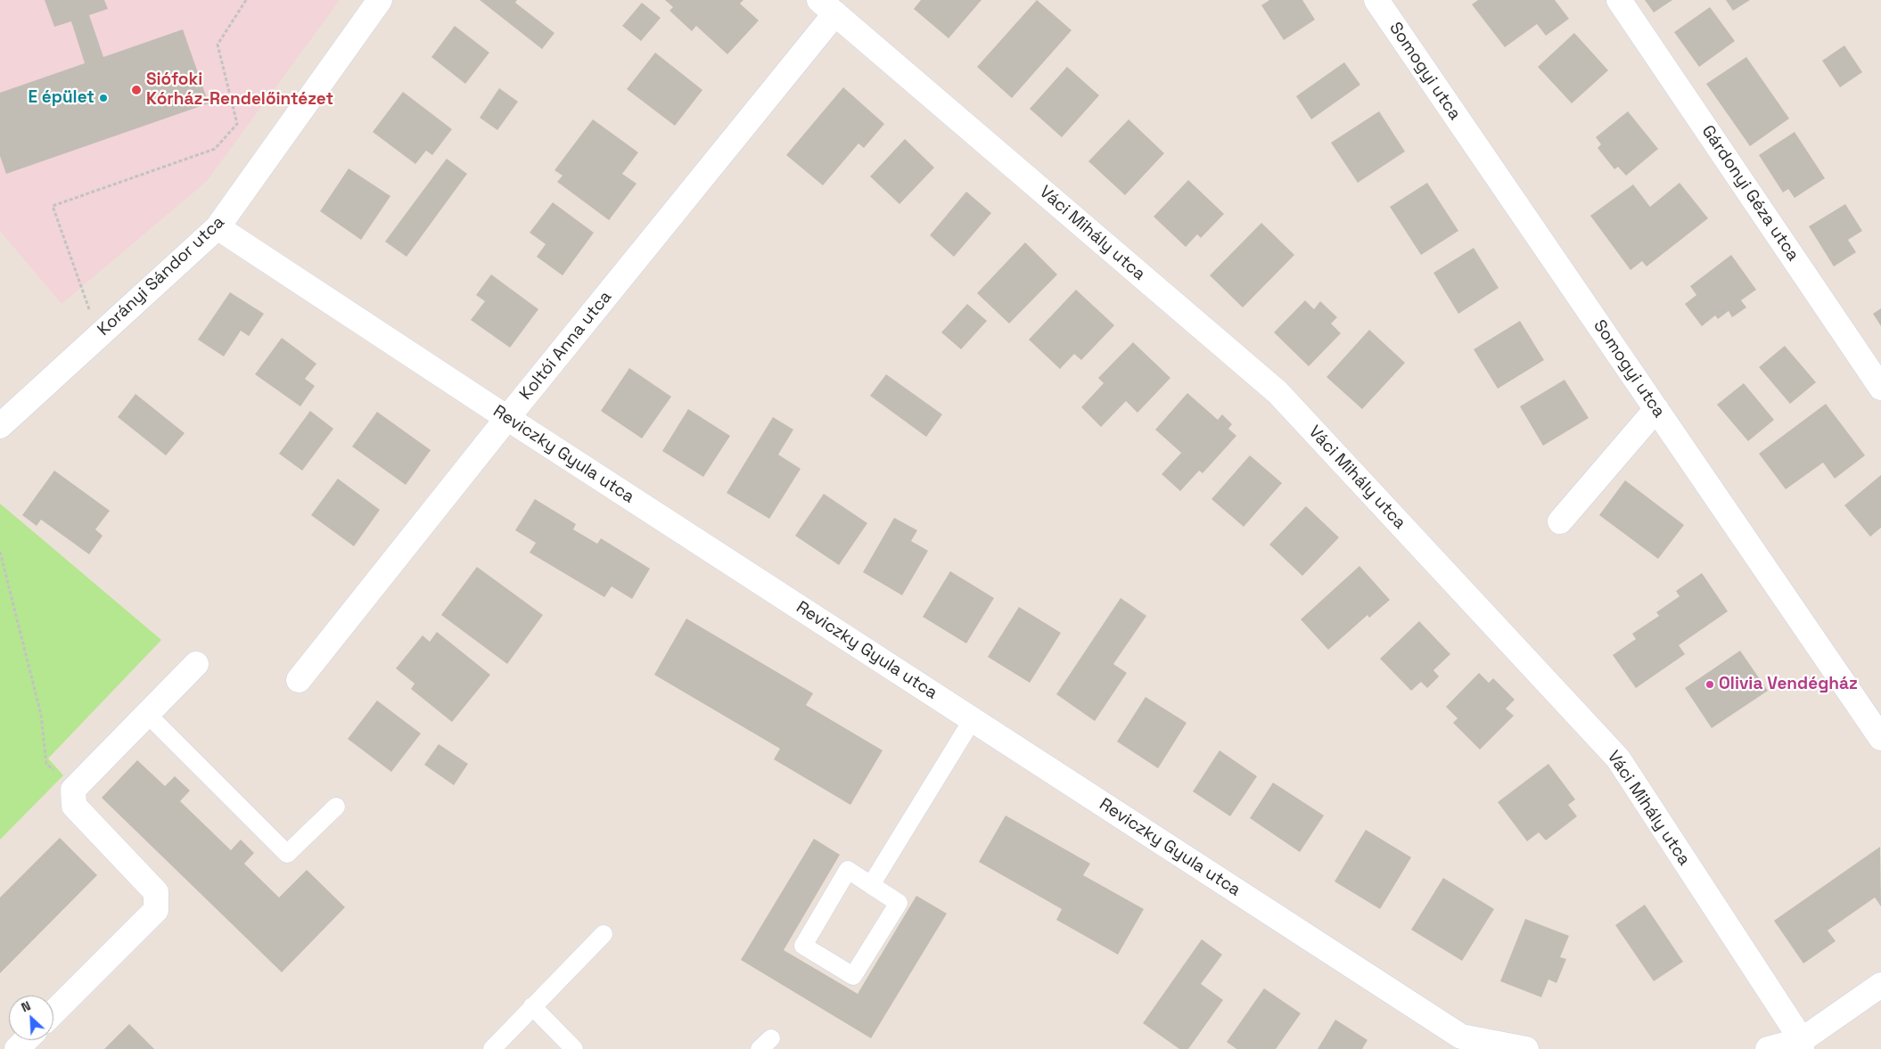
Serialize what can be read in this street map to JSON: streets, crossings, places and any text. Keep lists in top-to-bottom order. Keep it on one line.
{"streets":{"street":["Somogyi utca","Gárdonyi Géza utca","Váci Mihály utca","Korányi Sándor utca","Koltói Anna utca","Reviczky Gyula utca"]},"crossings":[["Váci Mihály utca","Koltói Anna utca"],["Korányi Sándor utca","Reviczky Gyula utca"],["Koltói Anna utca","Reviczky Gyula utca"]],"places":["Siófoki Kórház-Rendelőintézet","E épület","Olivia Vendégház"],"north":"top left"}
